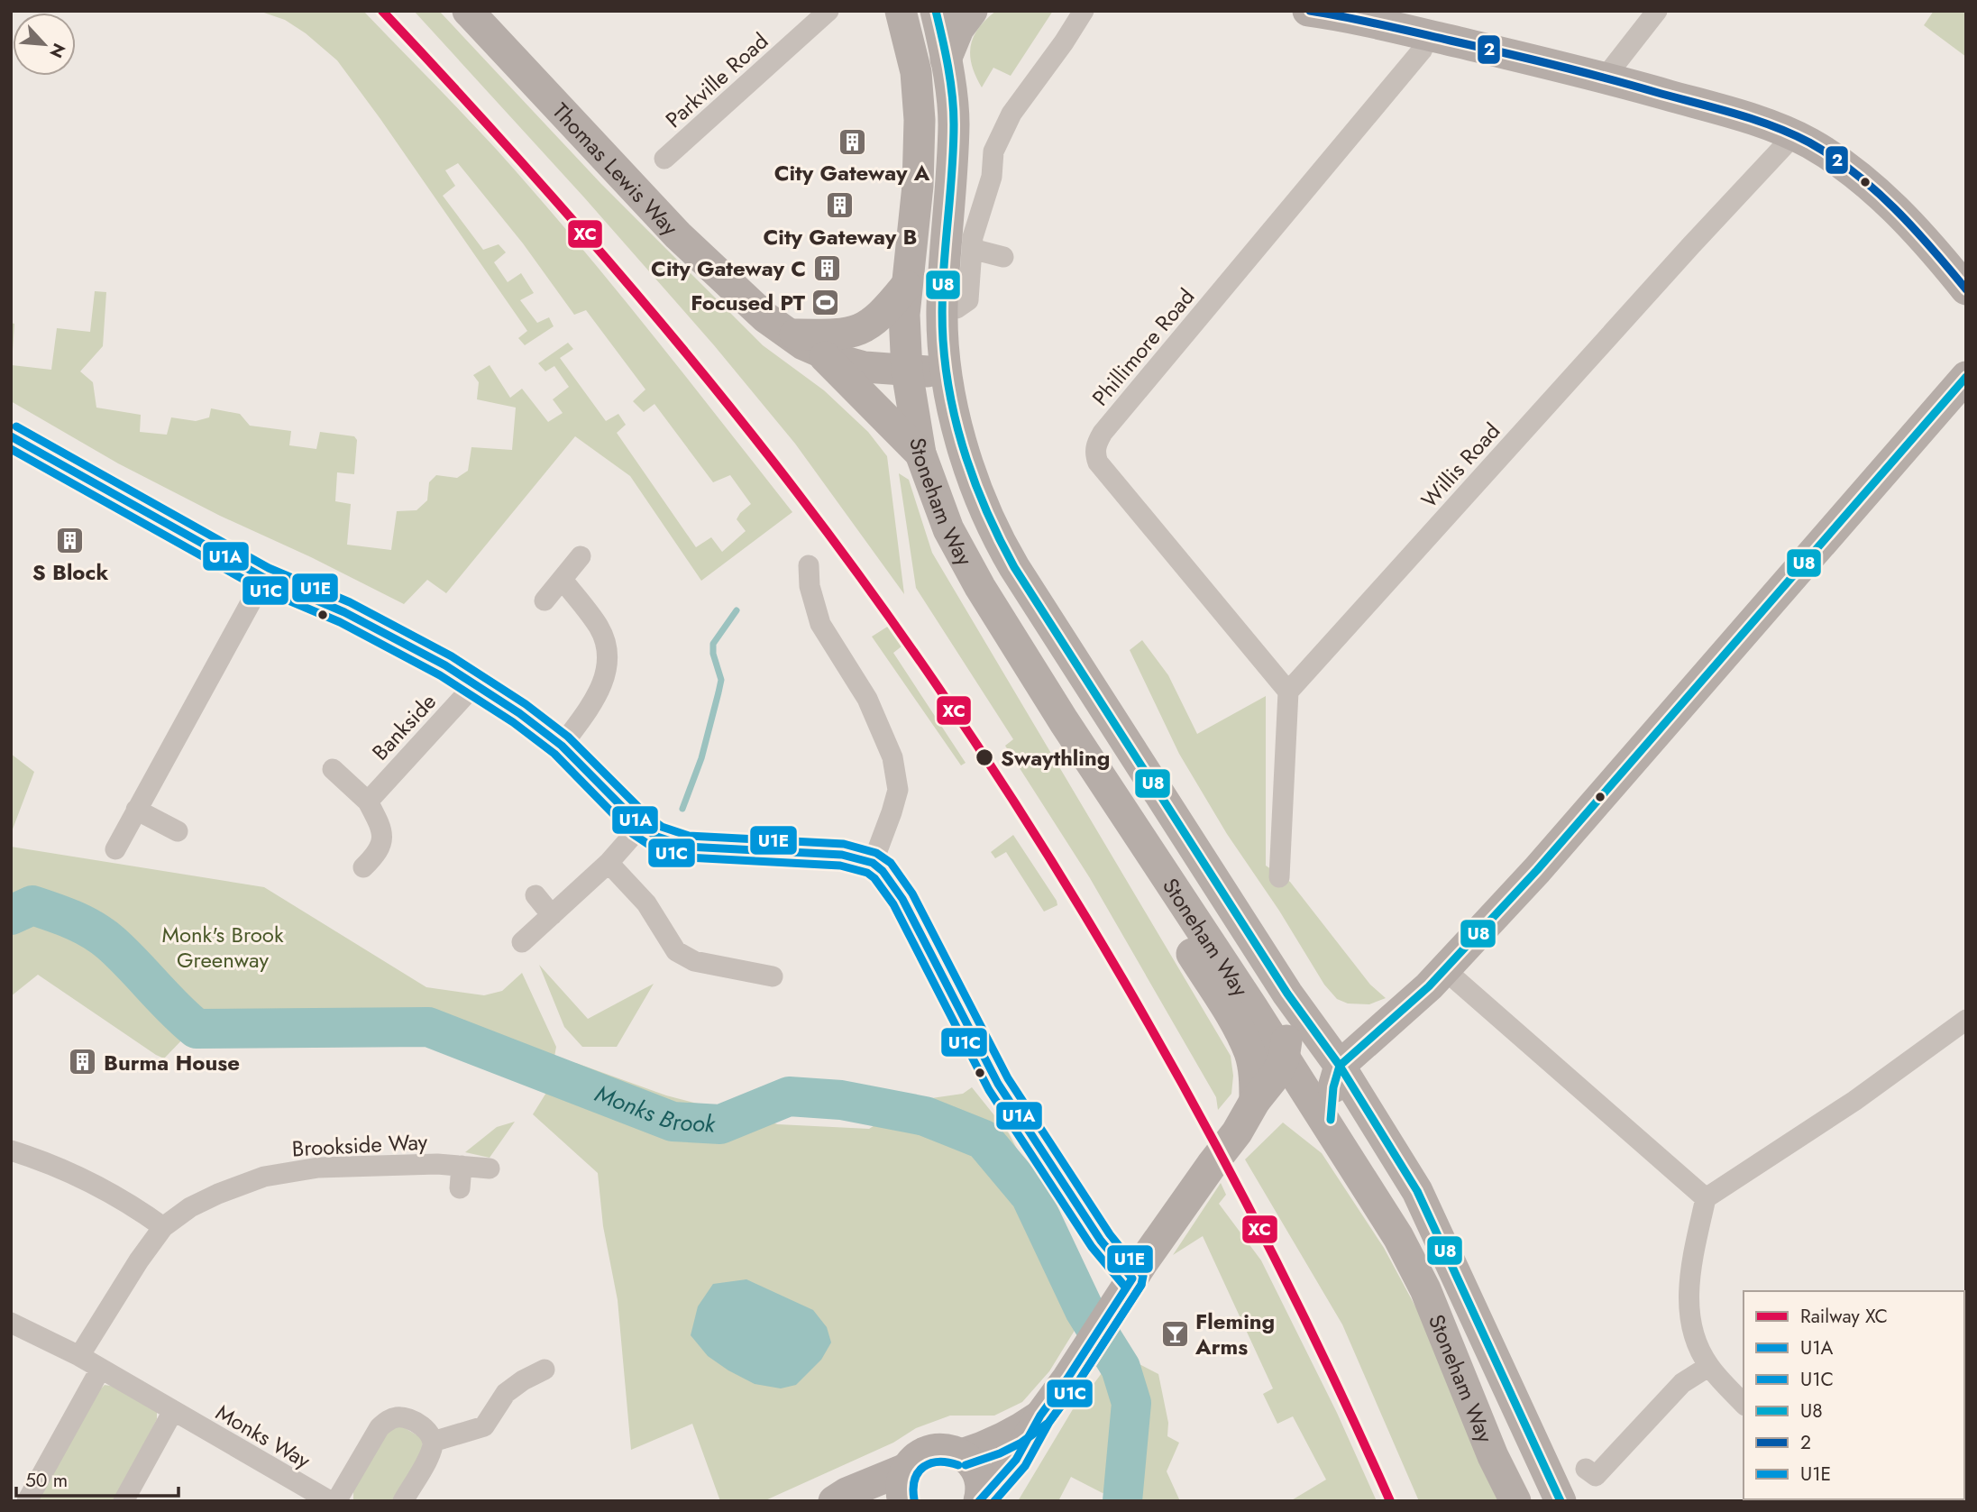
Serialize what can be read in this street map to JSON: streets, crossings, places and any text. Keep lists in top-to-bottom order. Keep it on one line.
{"streets":{"main road":["Thomas Lewis Way","Stoneham Way"],"street":["Parkville Road","Phillimore Road","Willis Road","Bankside","Brookside Way","Monks Way"]},"crossings":[["Thomas Lewis Way","Stoneham Way"],["Phillimore Road","Willis Road"],["Brookside Way","Monks Way"]],"water":["Monks Brook"],"parks":["Monk's Brook Greenway"],"places":{"building":["City Gateway A","City Gateway B","City Gateway C","S Block","Burma House"],"sports":["Focused PT"],"other":["Swaythling"],"bar":["Fleming Arms"]},"lines":["rail line XC","transit line U8","transit line 2","transit line U1E","transit line U1A","transit line U1C"],"legend":["Railway XC","U1A","U1C","U8","2","U1E"],"scale_bar":"50 m","north":"bottom right"}
